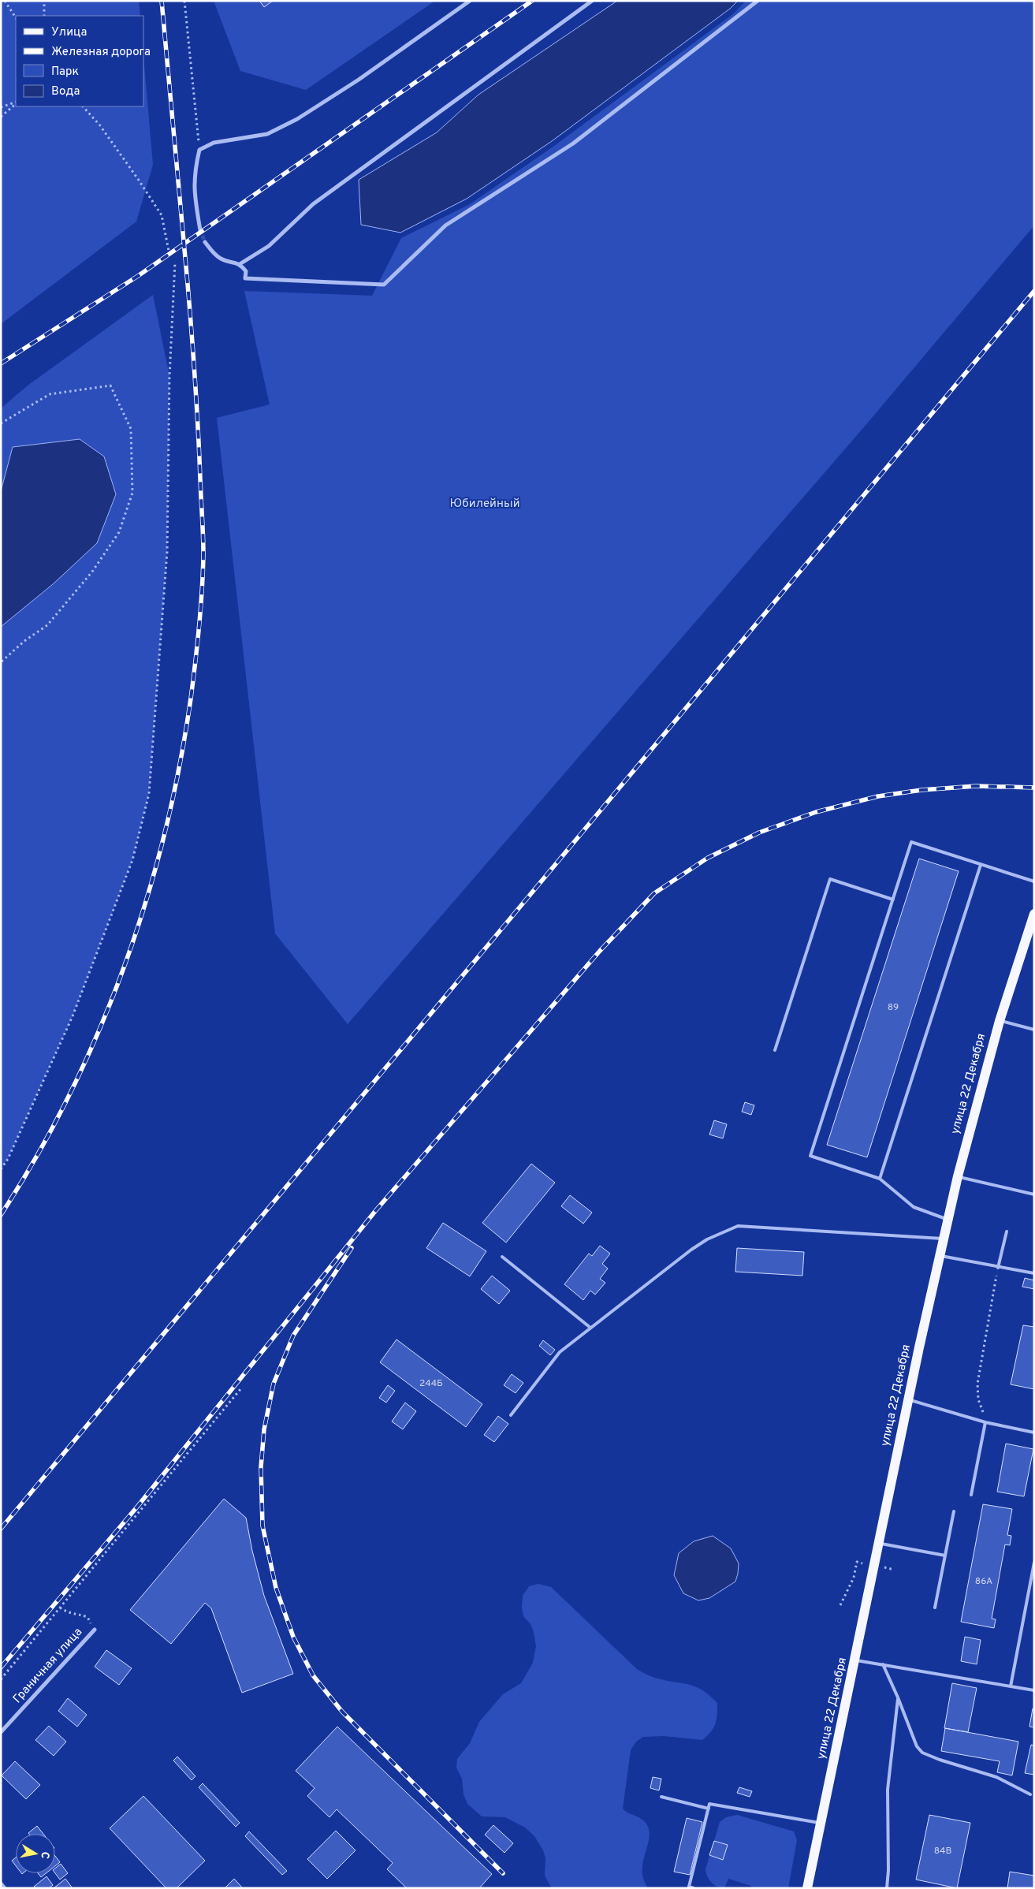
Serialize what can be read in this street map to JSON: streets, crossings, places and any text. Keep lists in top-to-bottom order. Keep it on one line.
{"streets":{"main road":["улица 22 Декабря"],"street":["Граничная улица"]},"parks":["Юбилейный"],"house_numbers":["89","244Б","86А","84В"],"legend":["Улица","Железная дорога","Парк","Вода"],"north":"right"}
